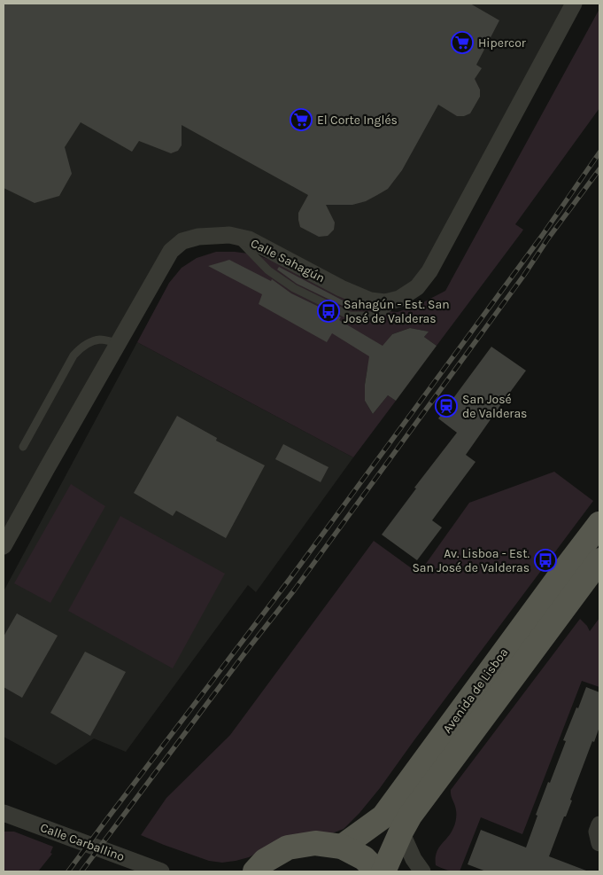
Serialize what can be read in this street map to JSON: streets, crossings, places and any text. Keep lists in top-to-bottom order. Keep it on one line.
{"streets":{"main road":["Avenida de Lisboa"],"street":["Calle Sahagún","Calle Carballino"]},"places":{"supermarket":["Hipercor","El Corte Inglés"],"bus stop":["Sahagún - Est. San José de Valderas","Av. Lisboa - Est. San José de Valderas"],"station":["San José de Valderas"]}}
